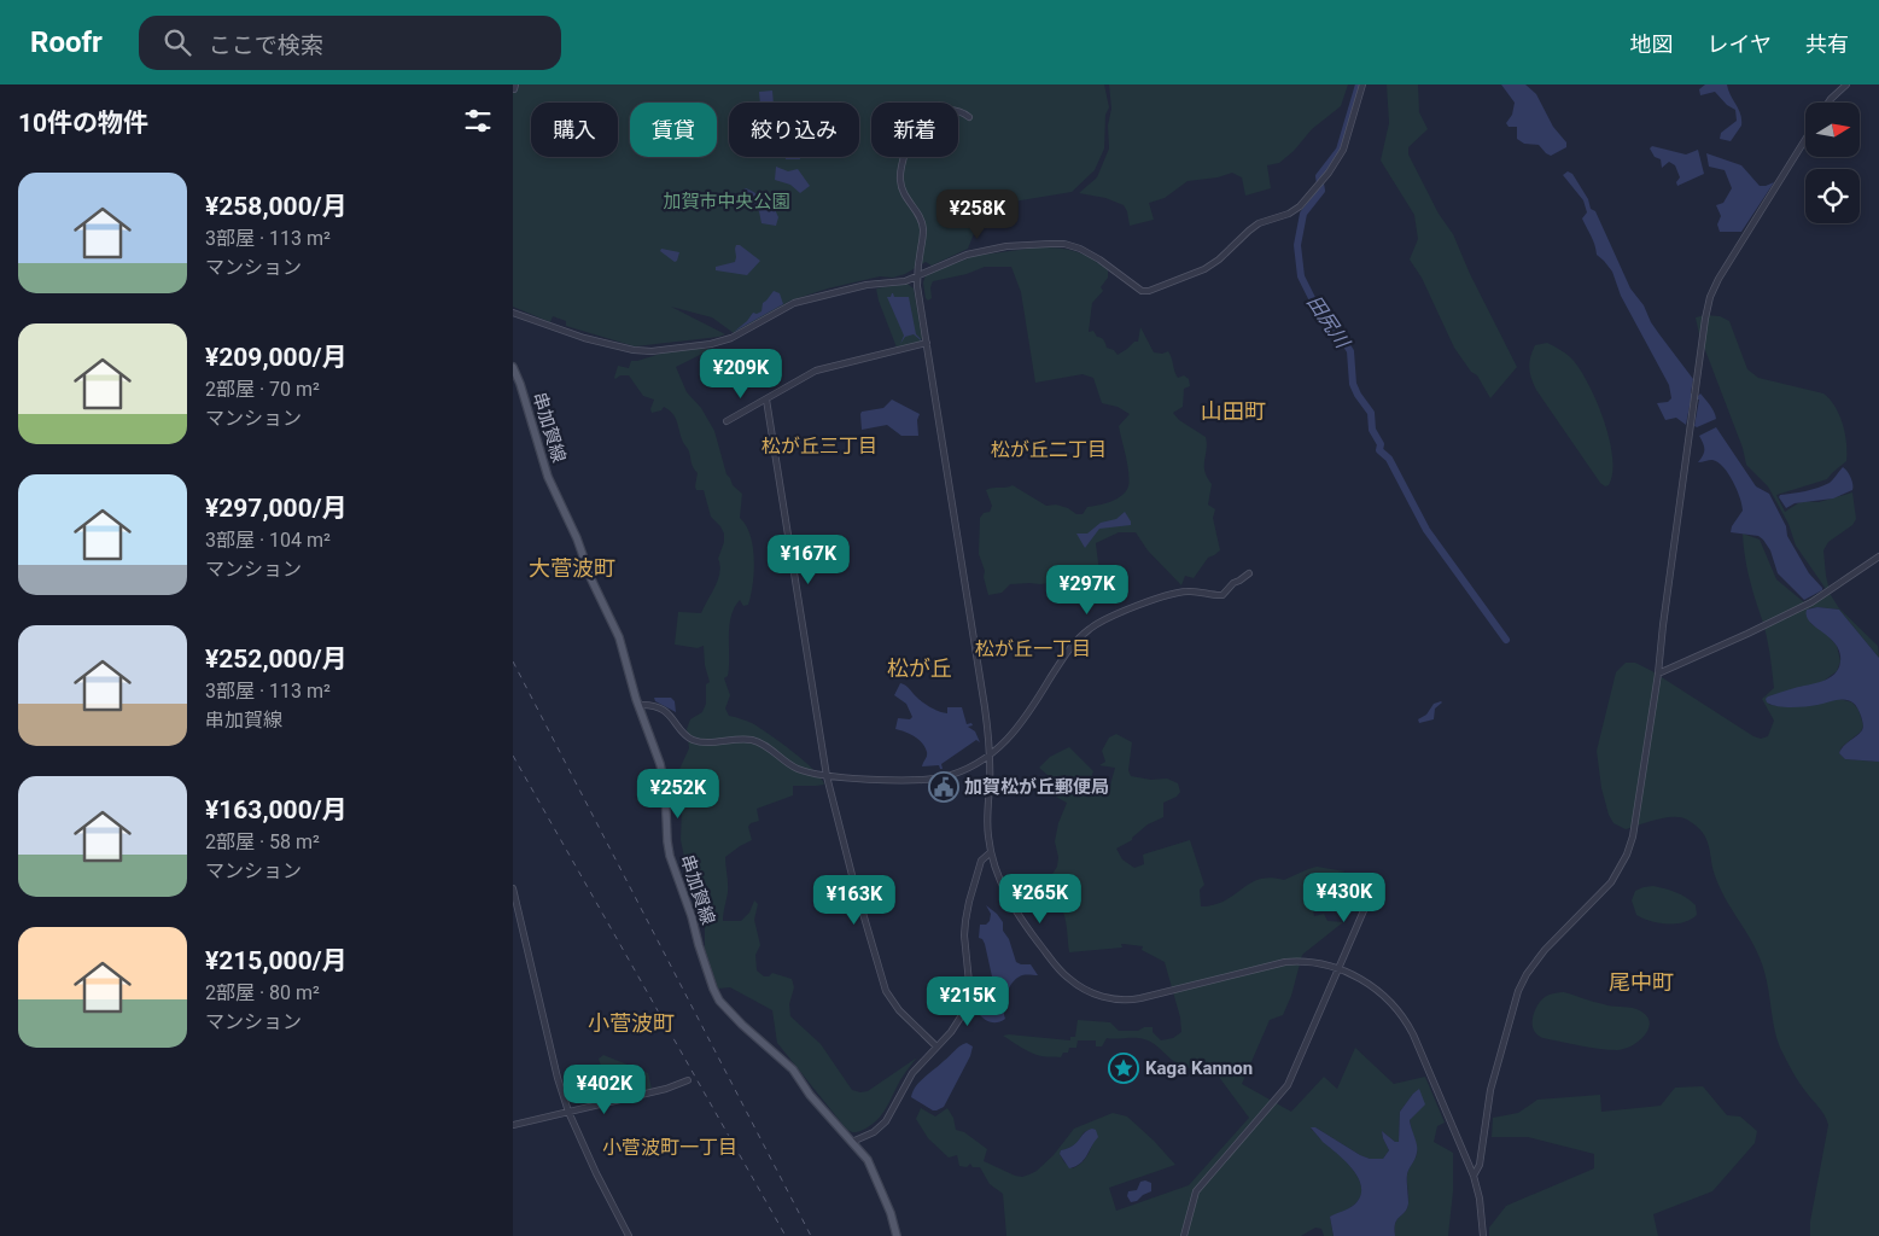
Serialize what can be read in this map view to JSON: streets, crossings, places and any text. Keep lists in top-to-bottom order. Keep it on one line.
{"streets":{"main road":["串加賀線"]},"districts":["山田町","松が丘三丁目","松が丘二丁目","大菅波町","松が丘一丁目","松が丘","尾中町","小菅波町","小菅波町一丁目"],"water":["田尻川"],"parks":["加賀市中央公園"],"places":{"public building":["加賀松が丘郵便局"],"place":["Kaga Kannon"]},"north":"right","page":{"header":"Roofr","search":"ここで検索","nav":["地図","レイヤ","共有"],"heading":"10件の物件","chip":["購入","賃貸","絞り込み","新着"],"list":[{"name":"¥258,000/月","note":"3部屋 · 113 m² · マンション"},{"name":"¥209,000/月","note":"2部屋 · 70 m² · マンション"},{"name":"¥297,000/月","note":"3部屋 · 104 m² · マンション"},{"name":"¥252,000/月","note":"3部屋 · 113 m² · 串加賀線"},{"name":"¥163,000/月","note":"2部屋 · 58 m² · マンション"},{"name":"¥215,000/月","note":"2部屋 · 80 m² · マンション"}],"price":["¥258K","¥209K","¥167K","¥297K","¥252K","¥430K","¥265K","¥163K","¥215K","¥402K"]}}
